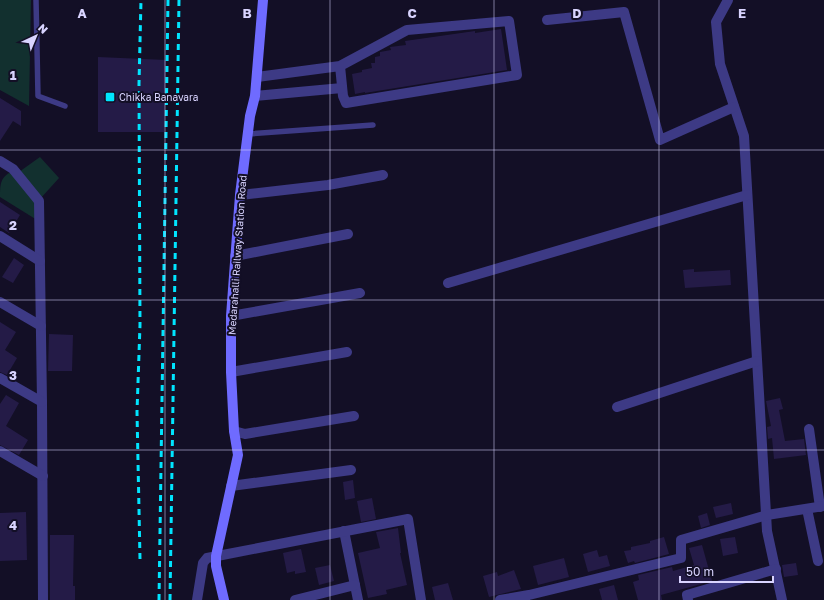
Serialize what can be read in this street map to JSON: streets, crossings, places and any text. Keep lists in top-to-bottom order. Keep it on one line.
{"streets":{"street":["Medarahalli Railway Station Road"]},"places":{"transit":["Chikka Banavara"]},"scale_bar":"50 m","north":"top right","grid":{"columns":["A","B","C","D","E"],"rows":["1","2","3","4"]}}
